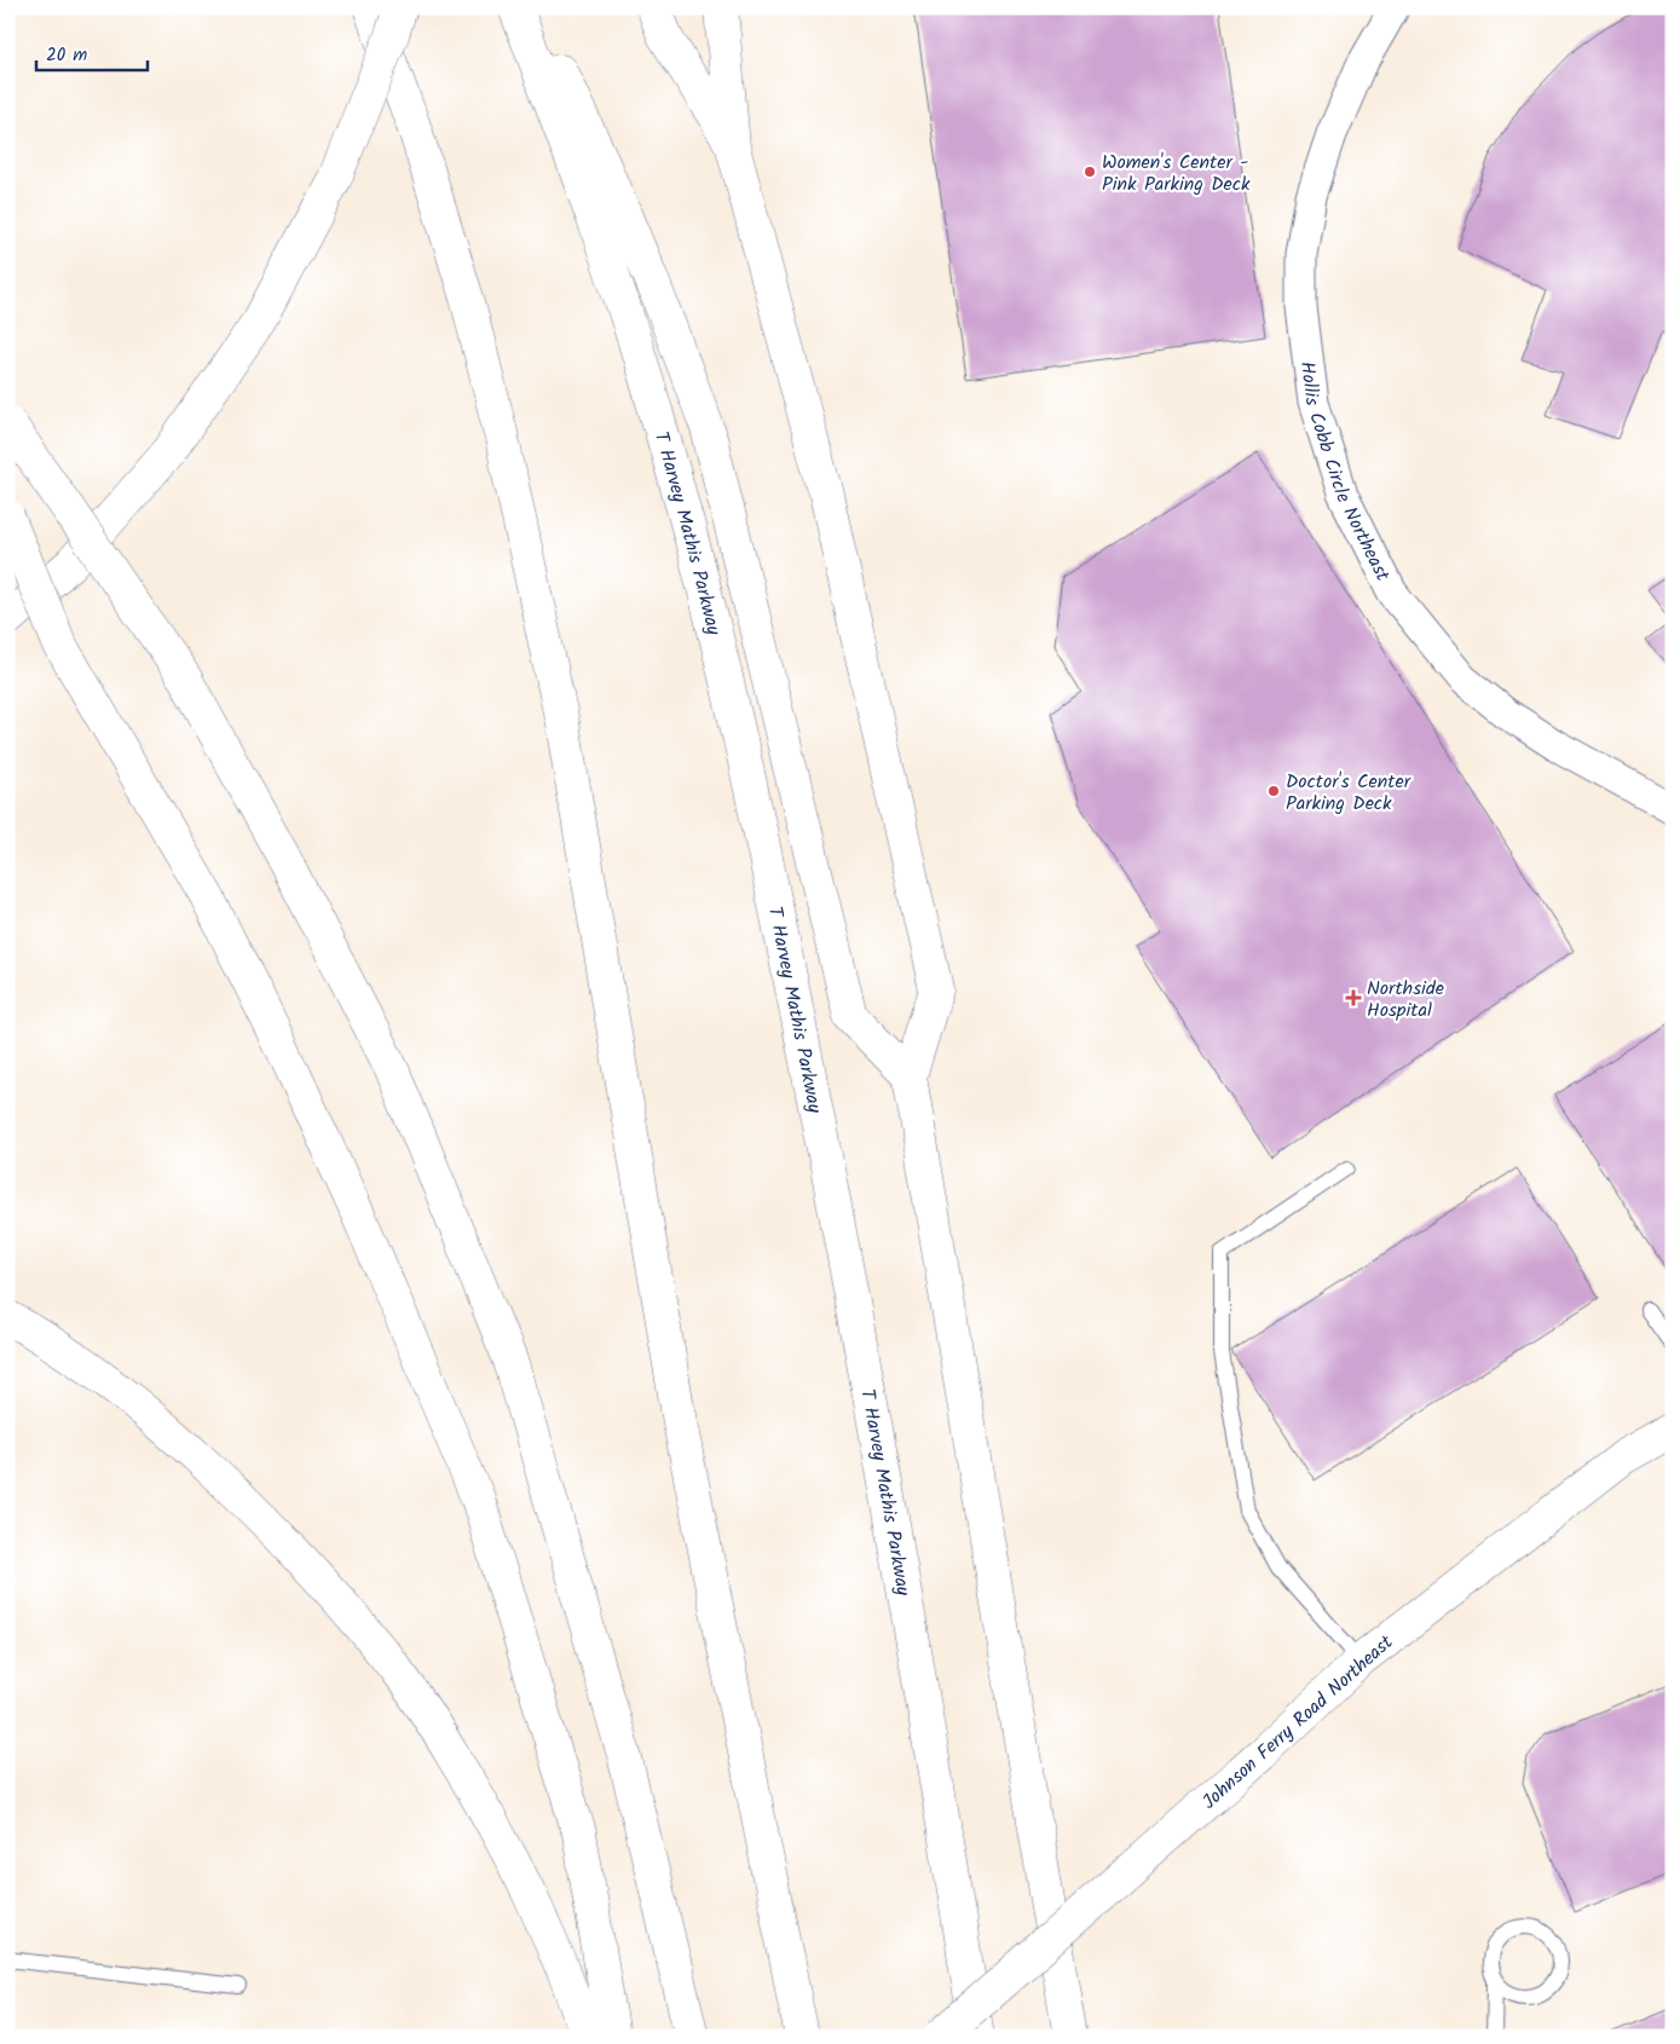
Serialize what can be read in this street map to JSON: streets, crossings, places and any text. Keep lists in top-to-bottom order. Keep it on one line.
{"streets":{"main road":["T Harvey Mathis Parkway","Johnson Ferry Road Northeast"],"street":["Hollis Cobb Circle Northeast"]},"places":{"other":["Women's Center - Pink Parking Deck","Doctor's Center Parking Deck"],"health":["Northside Hospital"]},"scale_bar":"20 m"}
